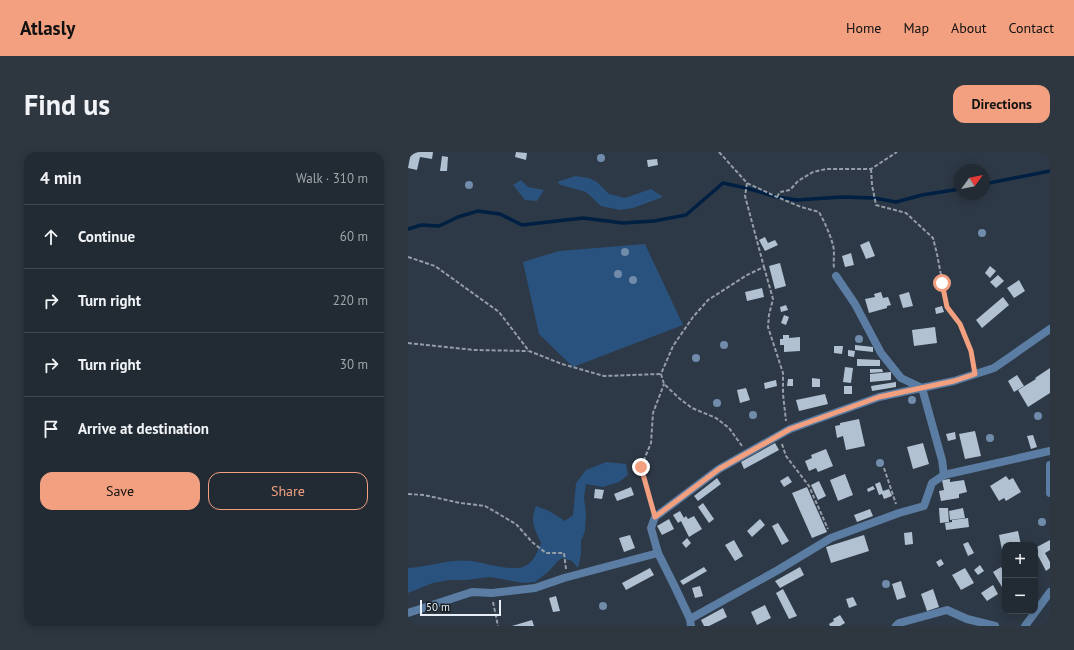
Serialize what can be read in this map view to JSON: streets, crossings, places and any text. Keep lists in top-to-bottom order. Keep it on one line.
{"scale_bar":"50 m","north":"top right","page":{"header":"Atlasly","nav":["Home","Map","About","Contact"],"buttons":["Directions",["Save","Share"]],"title":"Find us","heading":["4 min","Walk · 310 m"],"list":[["Continue","60 m"],["Turn right","220 m"],["Turn right","30 m"],"Arrive at destination"],"map_buttons":["+","−"],"scale":"50 m"}}
